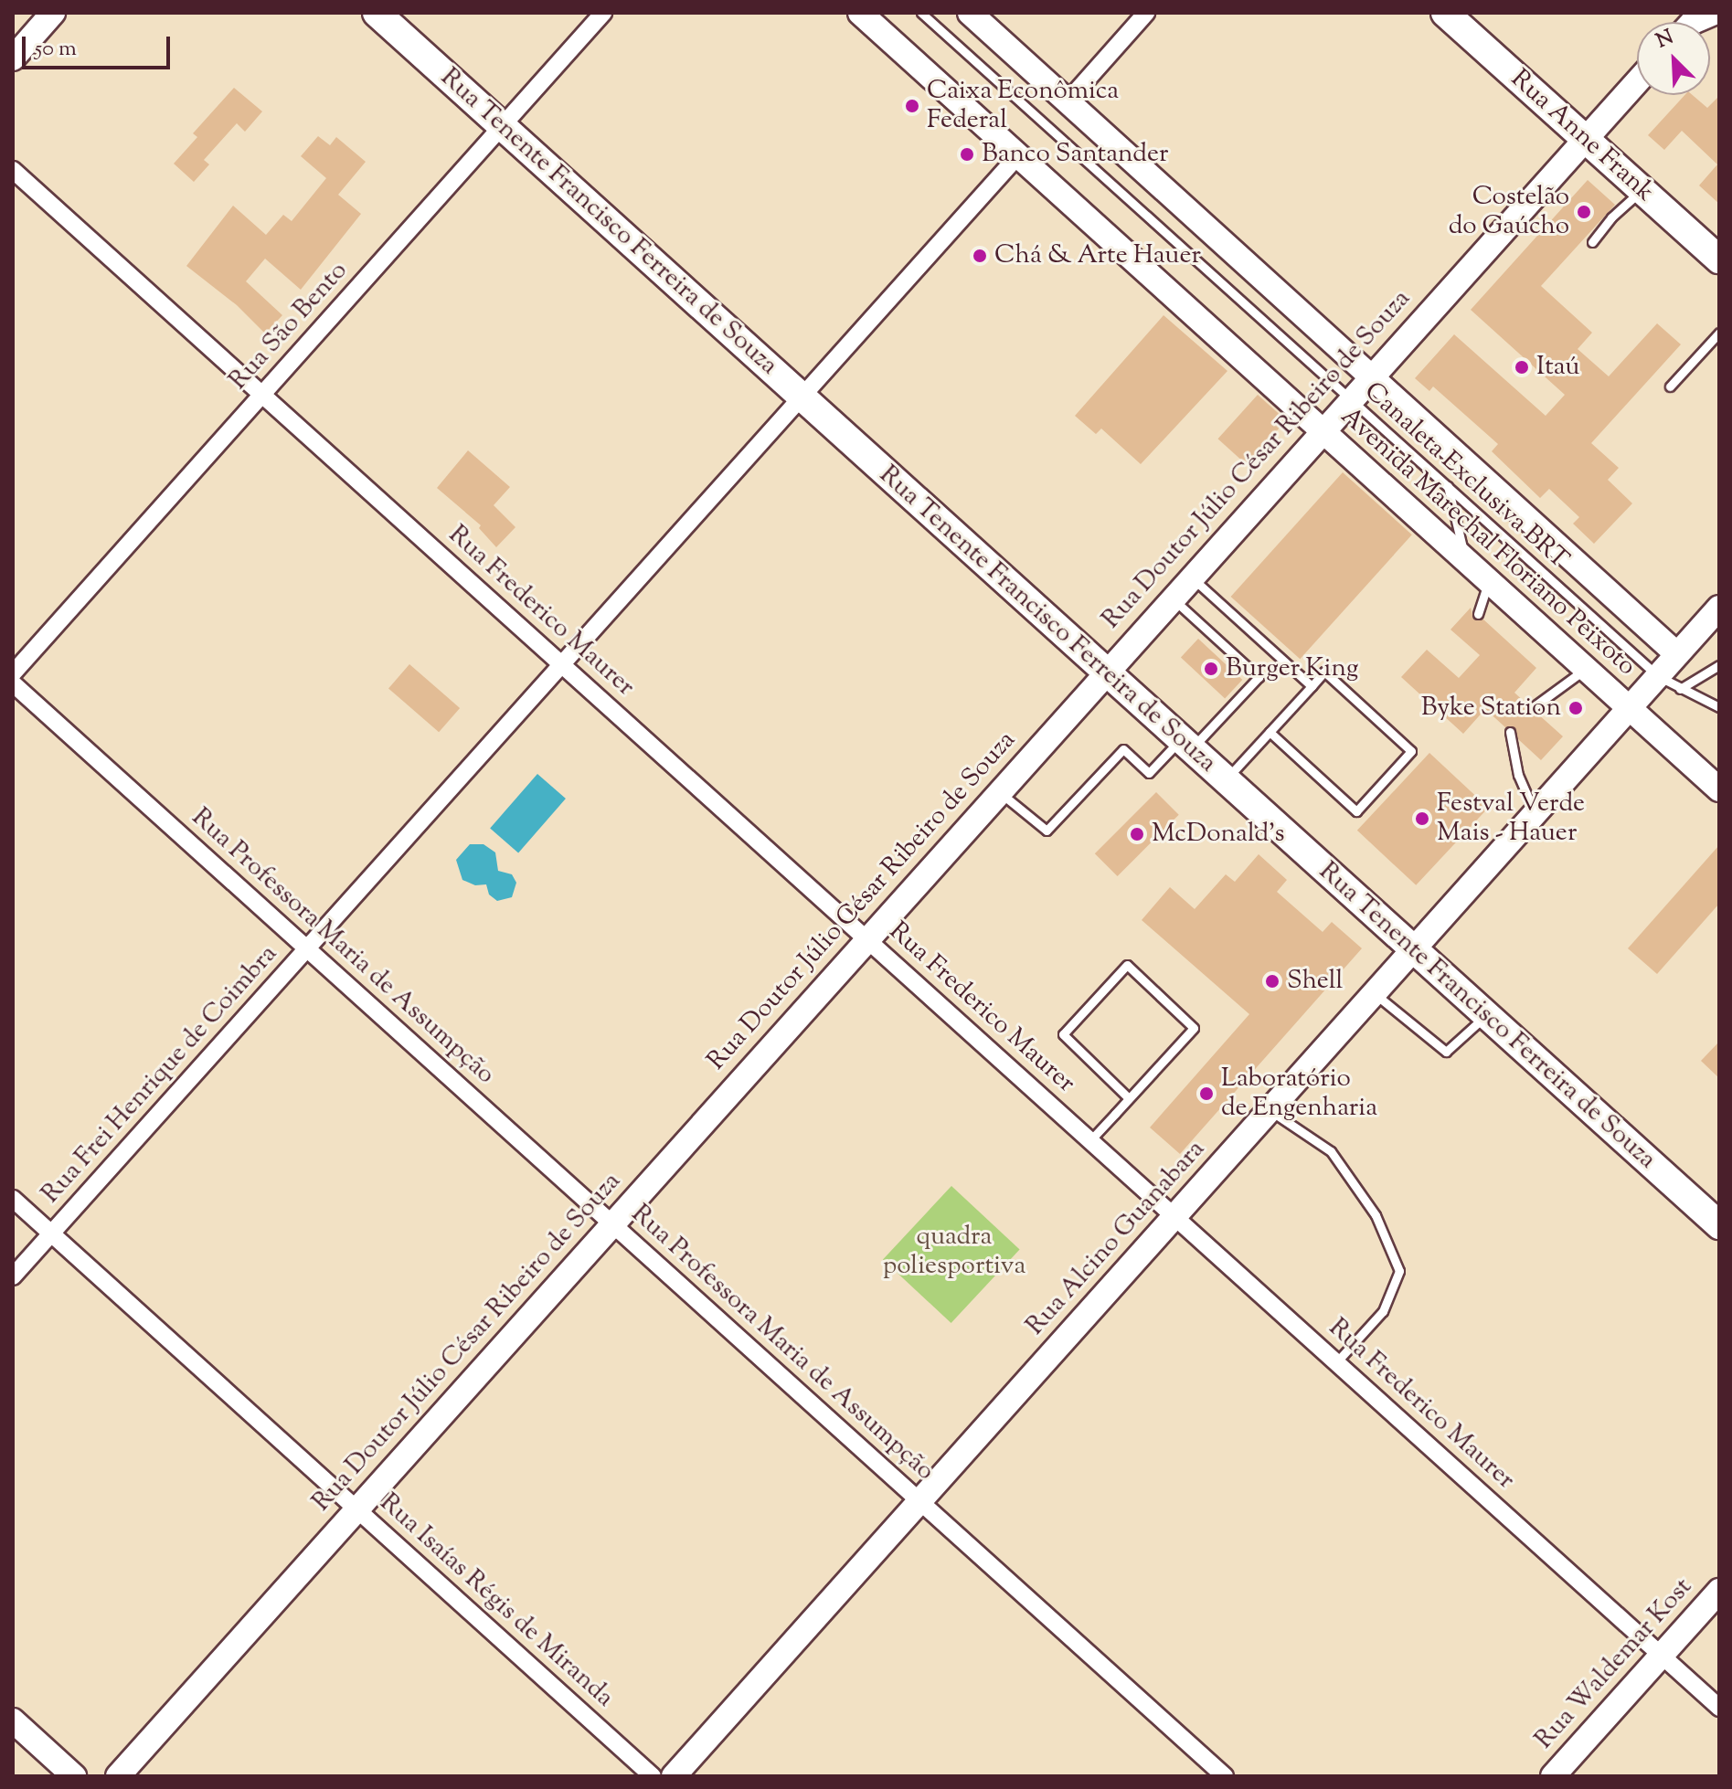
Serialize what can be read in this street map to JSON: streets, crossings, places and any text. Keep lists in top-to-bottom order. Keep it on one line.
{"streets":{"main road":["Rua Anne Frank","Rua Tenente Francisco Ferreira de Souza","Rua Doutor Júlio César Ribeiro de Souza","Avenida Marechal Floriano Peixoto","Rua Alcino Guanabara","Rua Waldemar Kost"],"street":["Rua São Bento","Rua Frederico Maurer","Rua Professora Maria de Assumpção","Rua Frei Henrique de Coimbra","Rua Isaías Régis de Miranda"],"lane":["Canaleta Exclusiva BRT"]},"crossings":[["Rua Anne Frank","Rua Doutor Júlio César Ribeiro de Souza"],["Rua Tenente Francisco Ferreira de Souza","Rua São Bento"],["Rua Tenente Francisco Ferreira de Souza","Rua Doutor Júlio César Ribeiro de Souza"],["Rua Tenente Francisco Ferreira de Souza","Rua Frei Henrique de Coimbra"],["Rua Tenente Francisco Ferreira de Souza","Rua Alcino Guanabara"],["Rua São Bento","Rua Frederico Maurer"],["Rua Doutor Júlio César Ribeiro de Souza","Canaleta Exclusiva BRT"],["Rua Doutor Júlio César Ribeiro de Souza","Avenida Marechal Floriano Peixoto"],["Rua Doutor Júlio César Ribeiro de Souza","Rua Frederico Maurer"],["Rua Doutor Júlio César Ribeiro de Souza","Rua Professora Maria de Assumpção"],["Rua Doutor Júlio César Ribeiro de Souza","Rua Isaías Régis de Miranda"],["Canaleta Exclusiva BRT","Rua Alcino Guanabara"],["Avenida Marechal Floriano Peixoto","Rua Frei Henrique de Coimbra"],["Avenida Marechal Floriano Peixoto","Rua Alcino Guanabara"],["Rua Frederico Maurer","Rua Frei Henrique de Coimbra"],["Rua Frederico Maurer","Rua Alcino Guanabara"],["Rua Frederico Maurer","Rua Waldemar Kost"],["Rua Professora Maria de Assumpção","Rua Frei Henrique de Coimbra"],["Rua Professora Maria de Assumpção","Rua Alcino Guanabara"],["Rua Frei Henrique de Coimbra","Rua Isaías Régis de Miranda"]],"parks":["quadra poliesportiva"],"places":["Caixa Econômica Federal","Banco Santander","Costelão do Gaúcho","Chá & Arte Hauer","Itaú","Burger King","Byke Station","Festval Verde Mais - Hauer","McDonald's","Shell","Laboratório de Engenharia"],"scale_bar":"50 m","north":"top left"}
